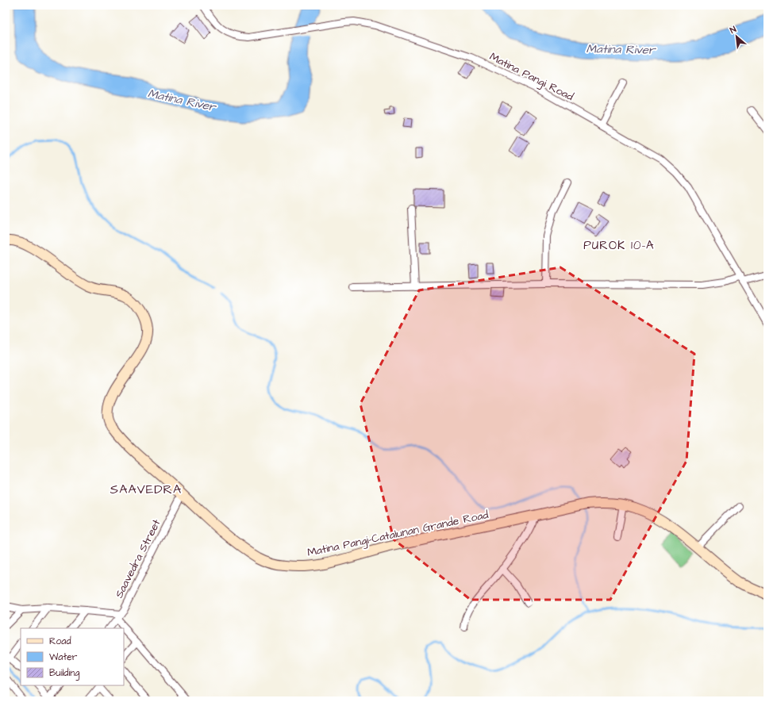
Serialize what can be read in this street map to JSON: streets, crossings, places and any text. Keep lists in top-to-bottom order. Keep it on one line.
{"streets":{"street":["Matina Pangi Road","Matina Pangi-Catalunan Grande Road","Saavedra Street"]},"crossings":[["Matina Pangi-Catalunan Grande Road","Saavedra Street"]],"districts":["PUROK 10-A","SAAVEDRA"],"water":["Matina River"],"legend":["Road","Water","Building"],"north":"top left"}
